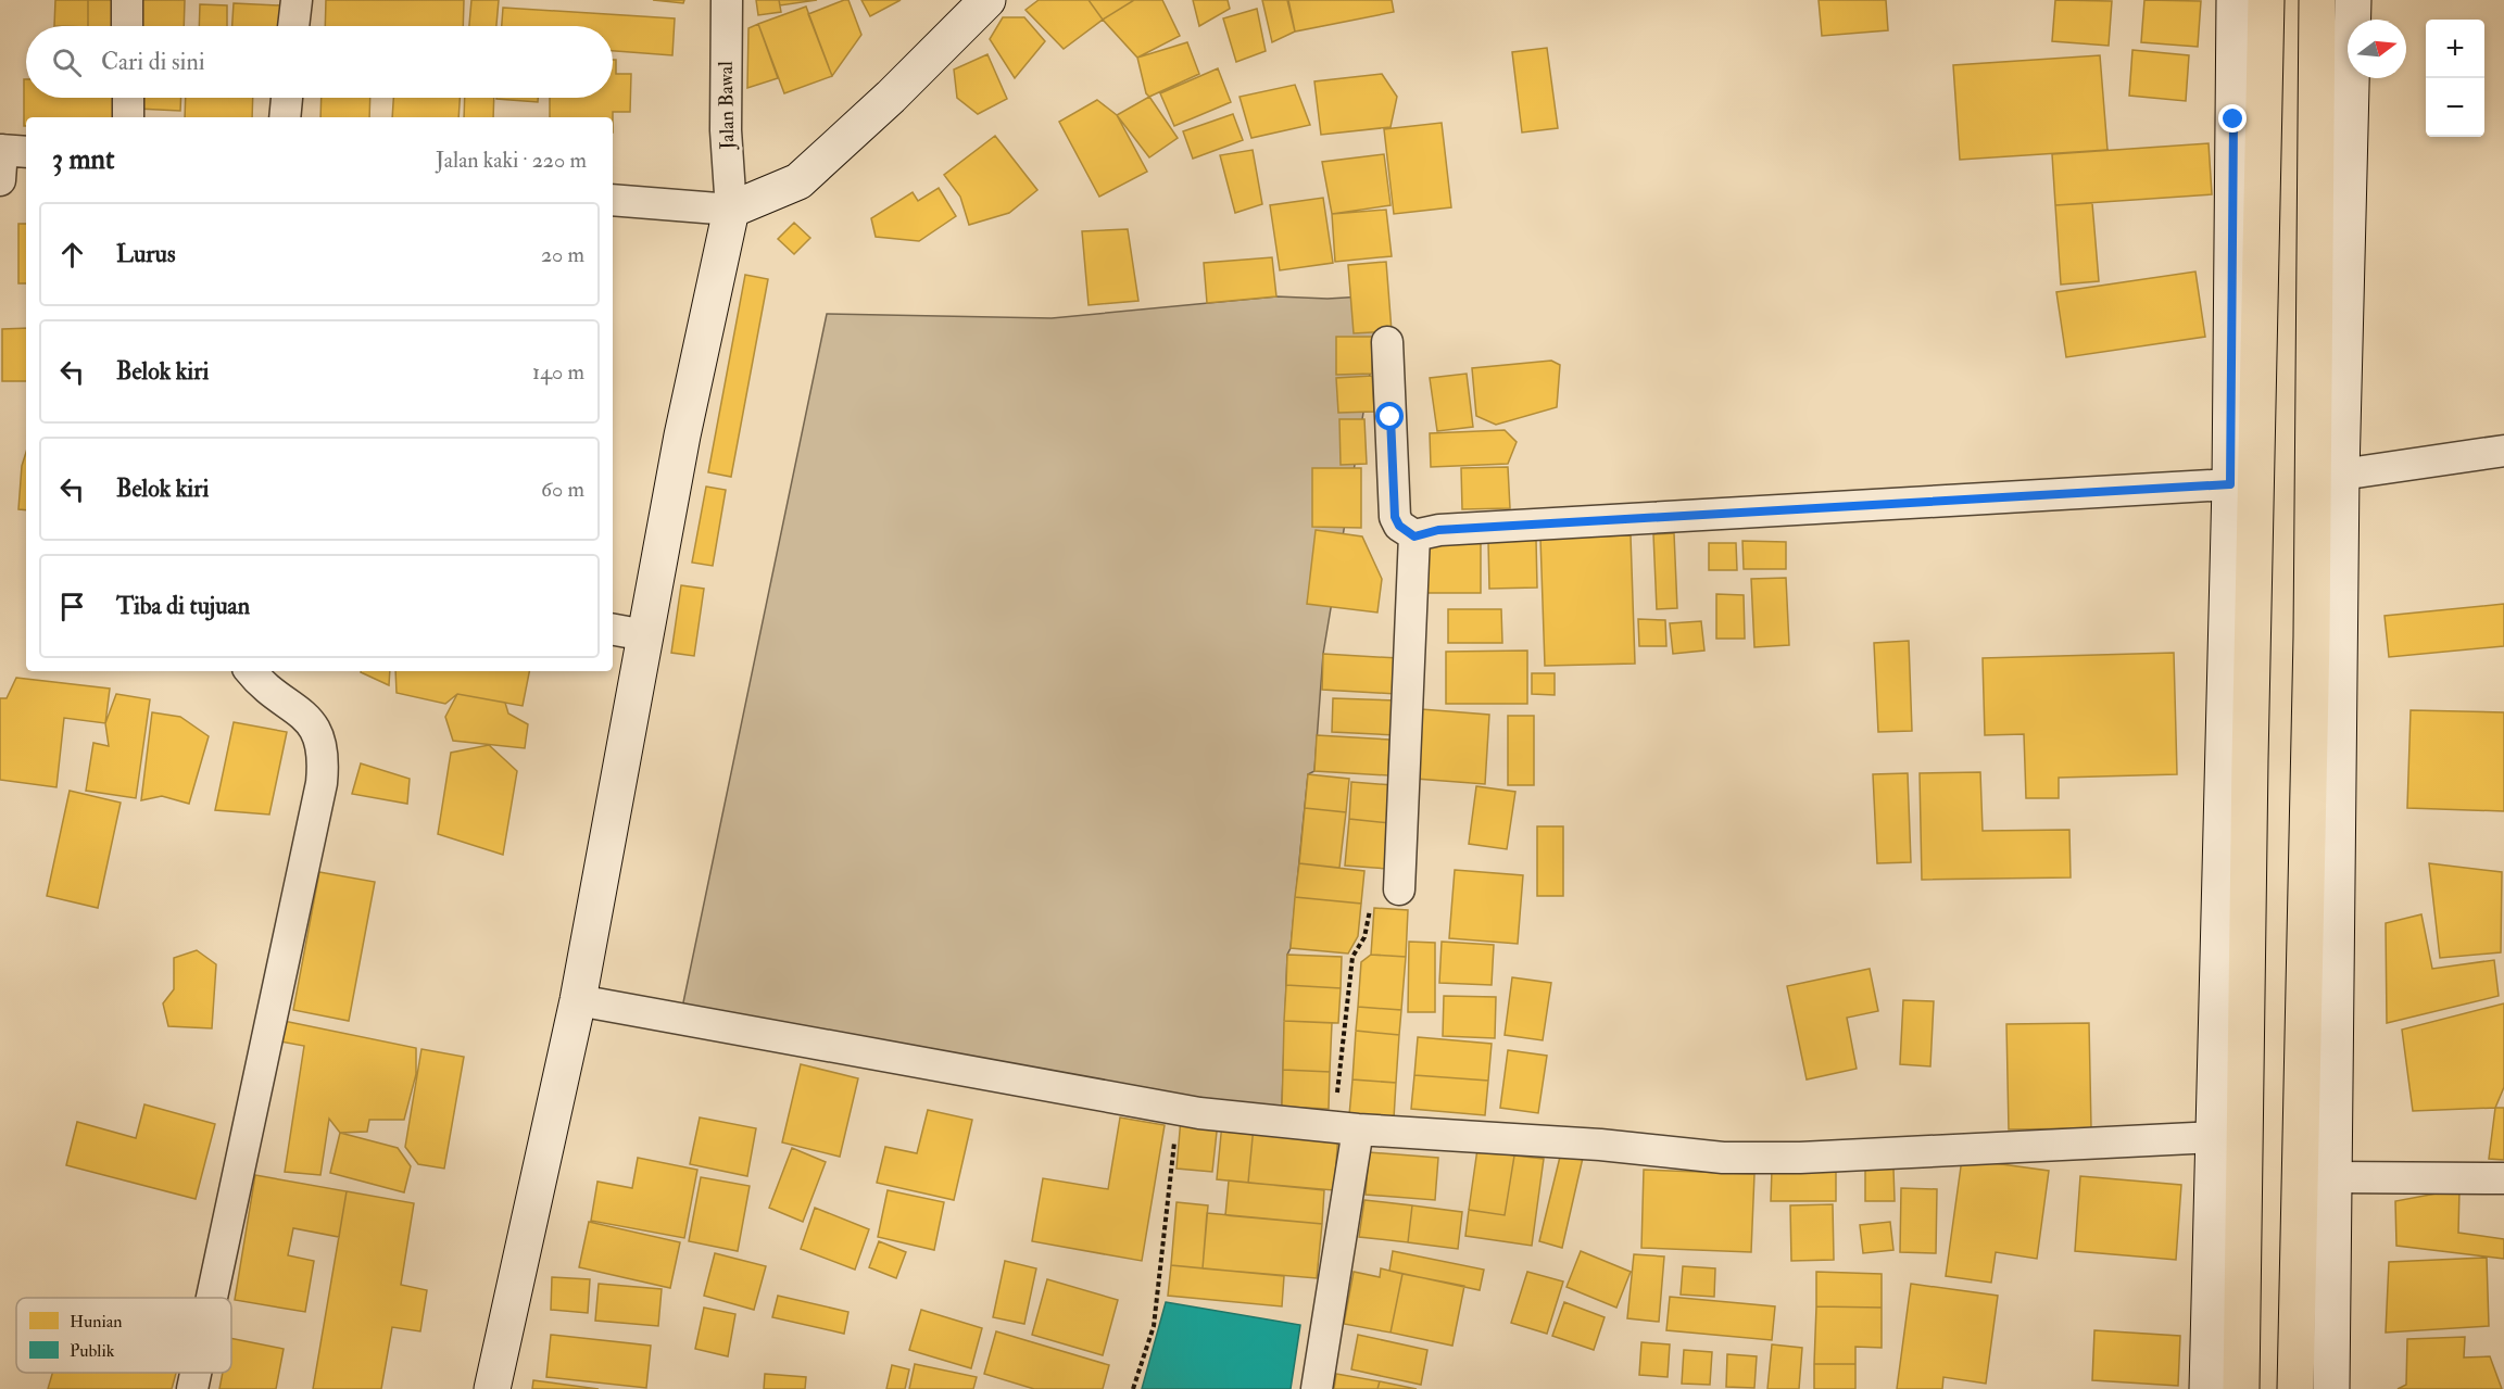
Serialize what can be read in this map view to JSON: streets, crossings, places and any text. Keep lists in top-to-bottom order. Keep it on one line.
{"streets":{"street":["Jalan Bawal"]},"legend":["Hunian","Publik"],"north":"right","page":{"map_buttons":["+","−"],"search":"Cari di sini","heading":["3 mnt","Jalan kaki · 220 m"],"list":[["Lurus","20 m"],["Belok kiri","140 m"],["Belok kiri","60 m"],"Tiba di tujuan"]}}
